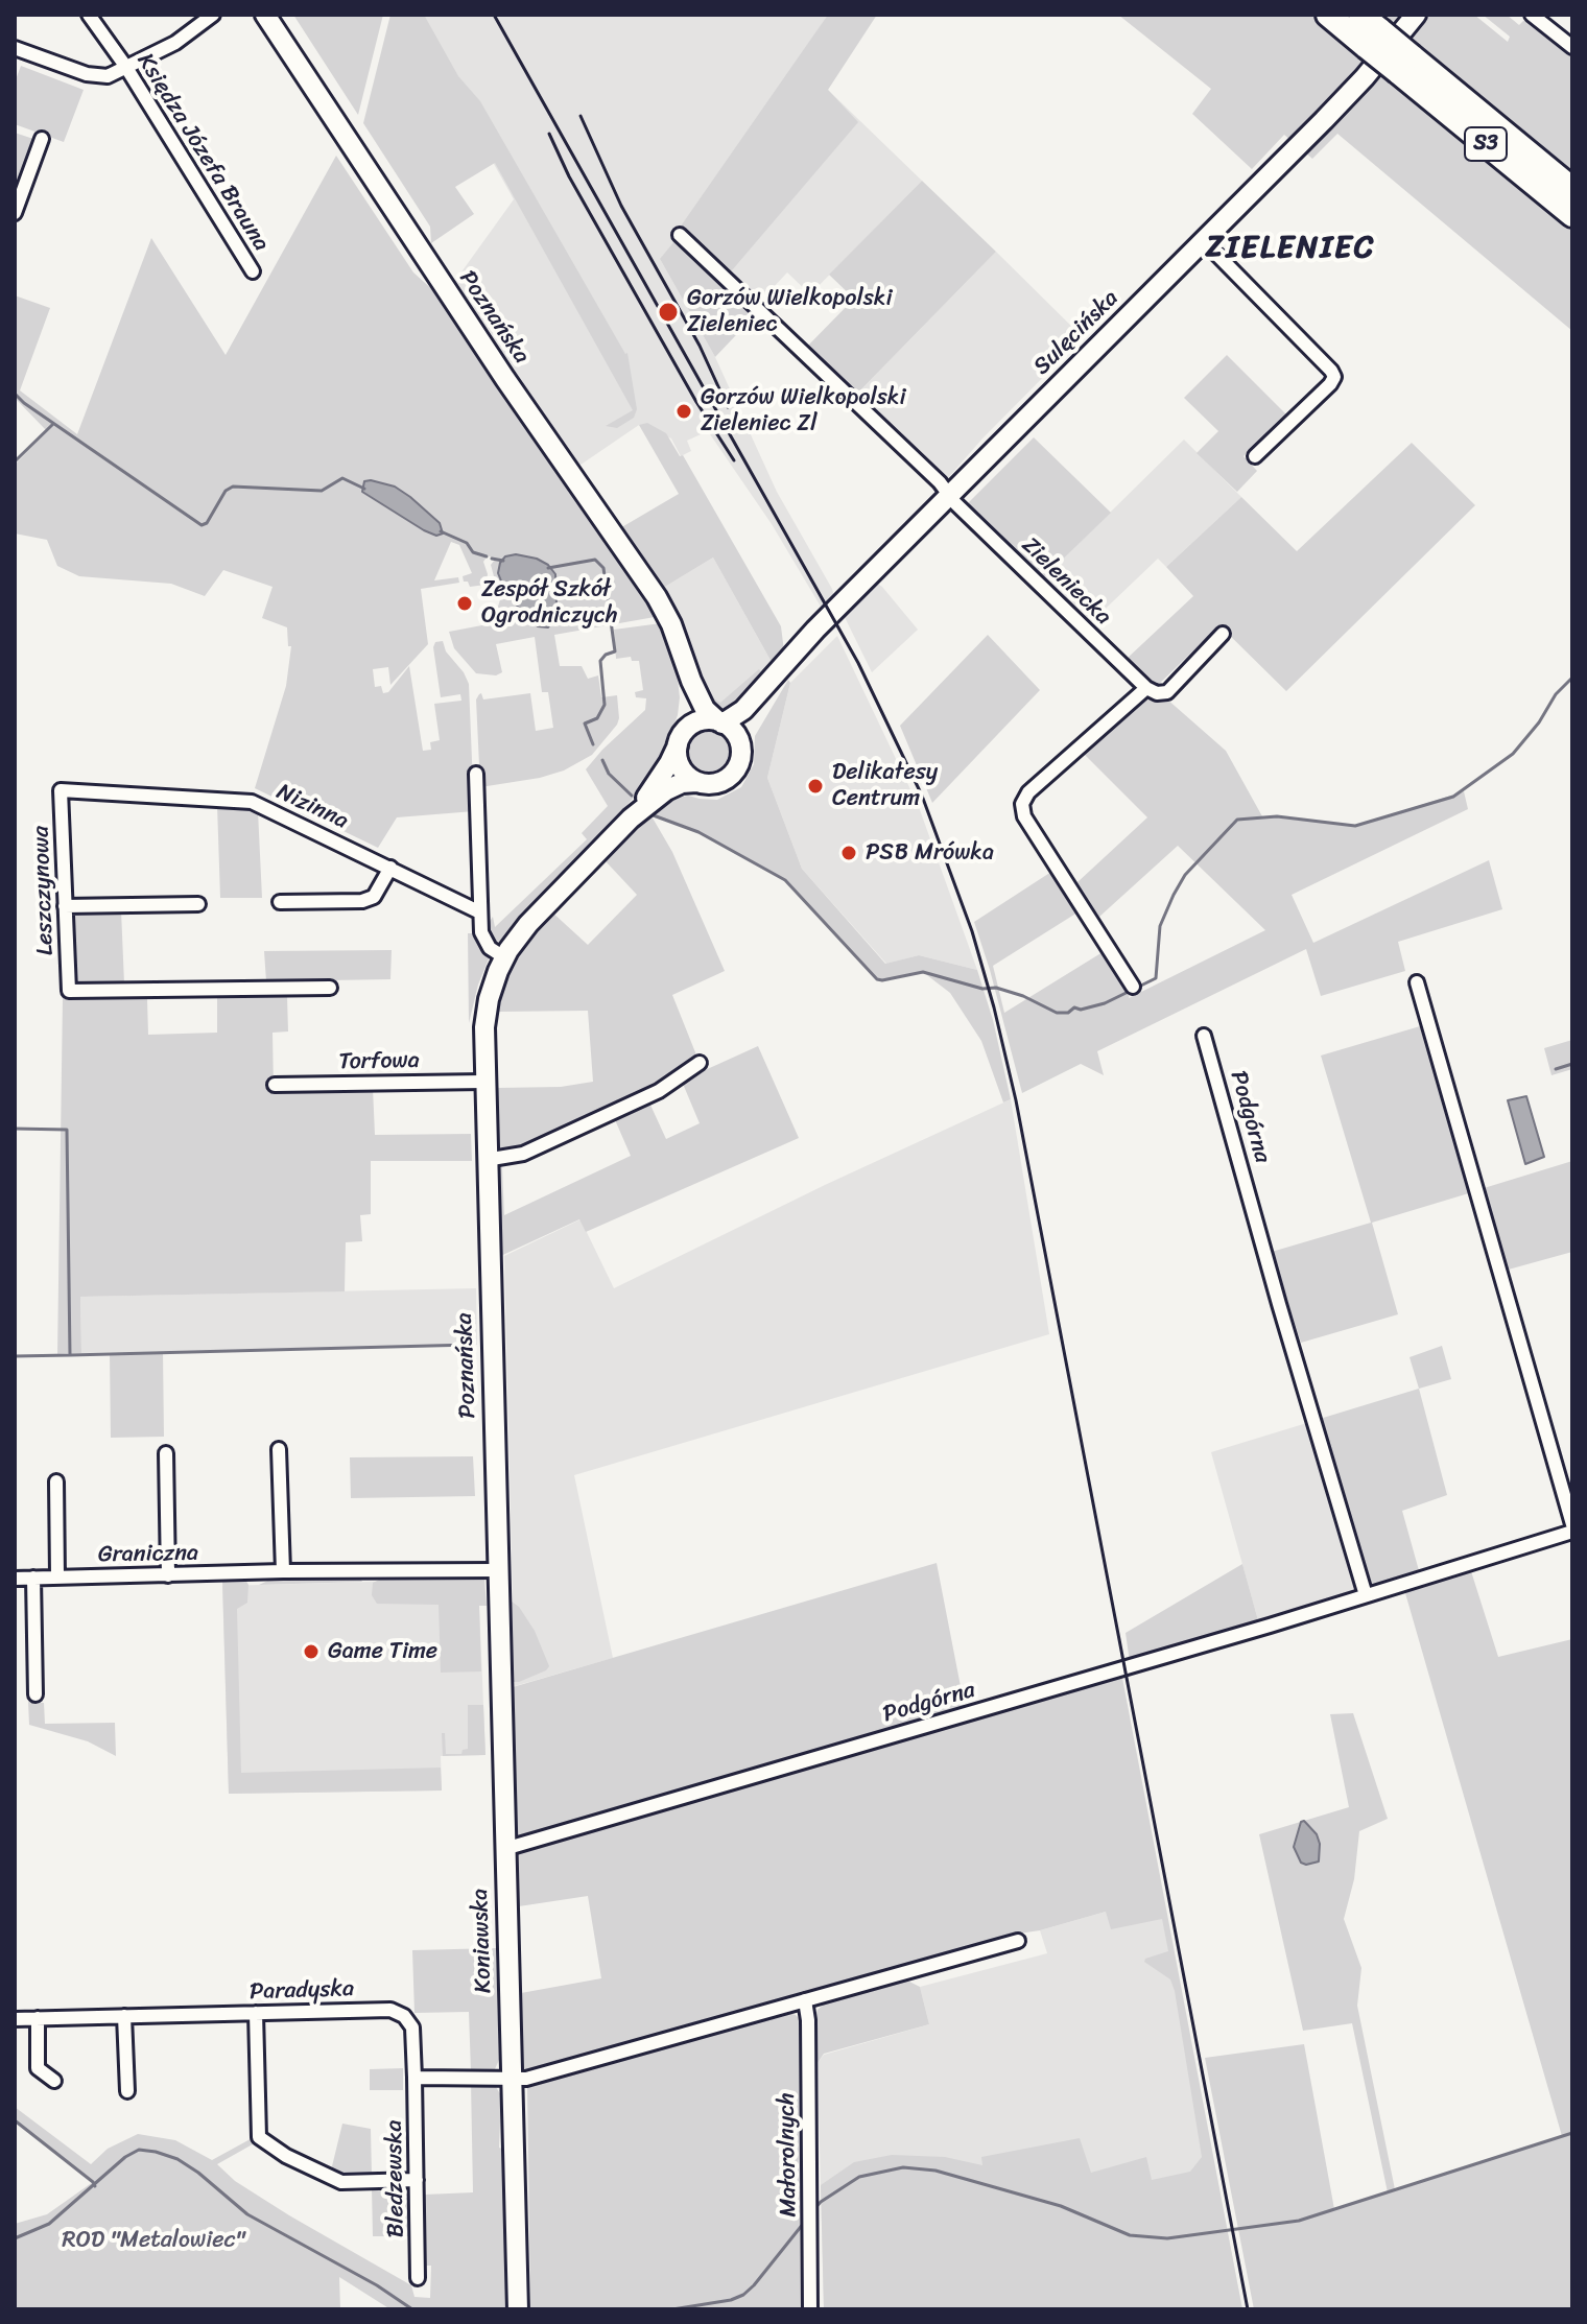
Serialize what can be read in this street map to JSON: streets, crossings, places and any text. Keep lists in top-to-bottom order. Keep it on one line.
{"streets":{"highway":["S3"],"main road":["Poznańska","Sulęcińska","Koniawska"],"street":["Księdza Józefa Brauna","Zieleniecka","Nizinna","Leszczynowa","Torfowa","Podgórna","Graniczna","Paradyska","Małorolnych","Bledzewska"]},"crossings":[["Poznańska","Sulęcińska"],["Poznańska","Torfowa"],["Poznańska","Graniczna"],["Poznańska","Koniawska"],["Sulęcińska","Zieleniecka"],["Nizinna","Leszczynowa"],["Podgórna","Koniawska"],["Graniczna","Koniawska"],["Paradyska","Bledzewska"]],"districts":["ZIELENIEC"],"parks":["ROD \"Metalowiec\""],"places":["Gorzów Wielkopolski Zieleniec","Gorzów Wielkopolski Zieleniec Zl","Zespół Szkół Ogrodniczych","Delikatesy Centrum","PSB Mrówka","Game Time"]}
